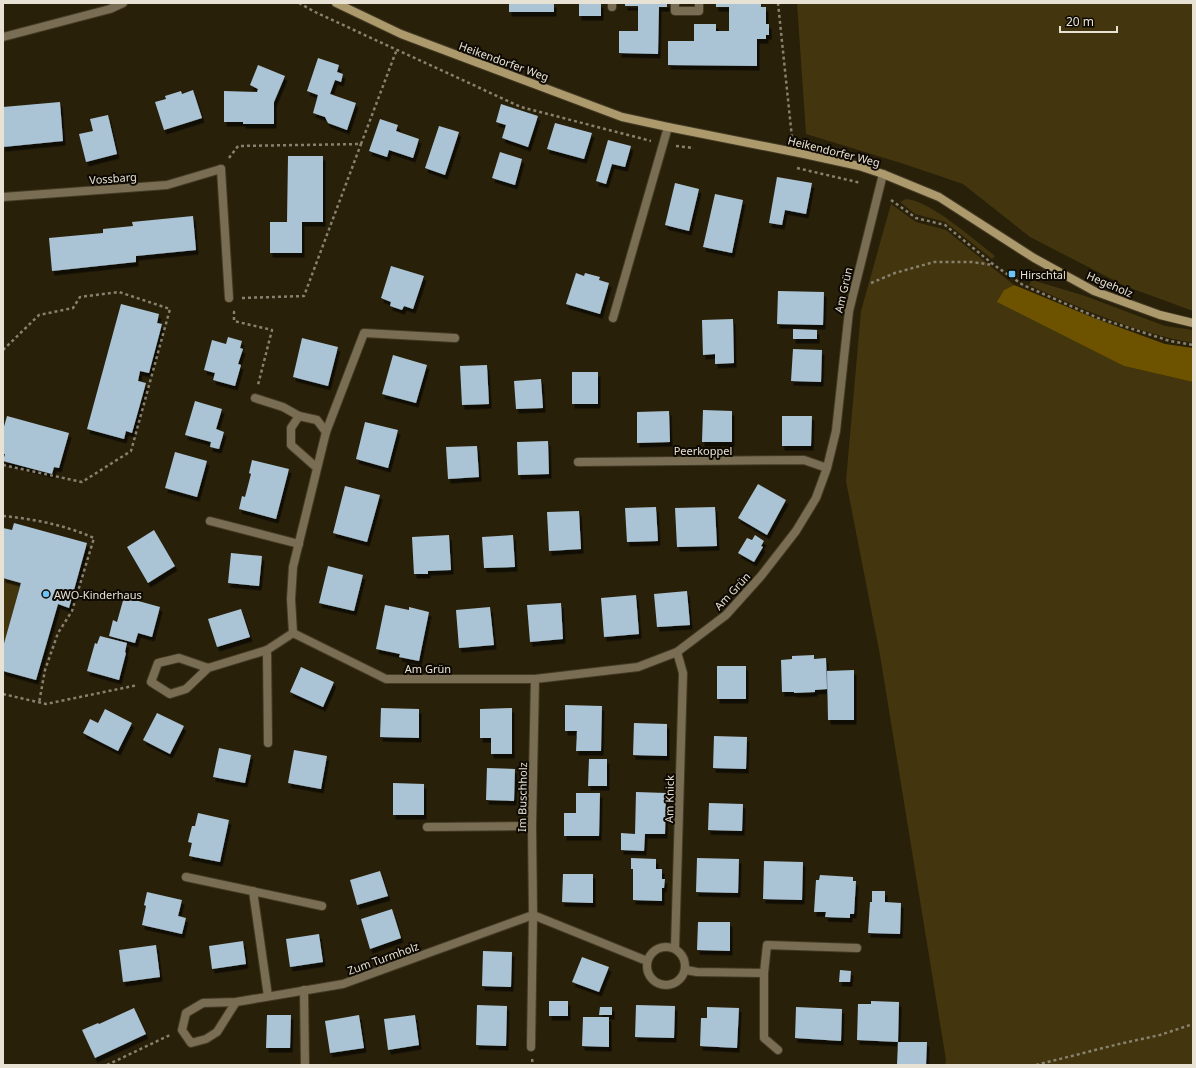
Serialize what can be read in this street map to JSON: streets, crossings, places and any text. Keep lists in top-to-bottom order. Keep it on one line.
{"streets":{"street":["Heikendorfer Weg","Vossbarg","Hegeholz","Am Grün","Peerkoppel","Im Buschholz","Am Knick","Zum Turmholz"]},"crossings":[["Heikendorfer Weg","Hegeholz"],["Heikendorfer Weg","Am Grün"],["Am Grün","Peerkoppel"],["Am Grün","Im Buschholz"],["Am Grün","Am Knick"],["Im Buschholz","Zum Turmholz"]],"places":{"transit":["Hirschtal"],"other":["AWO-Kinderhaus"]},"scale_bar":"20 m"}
